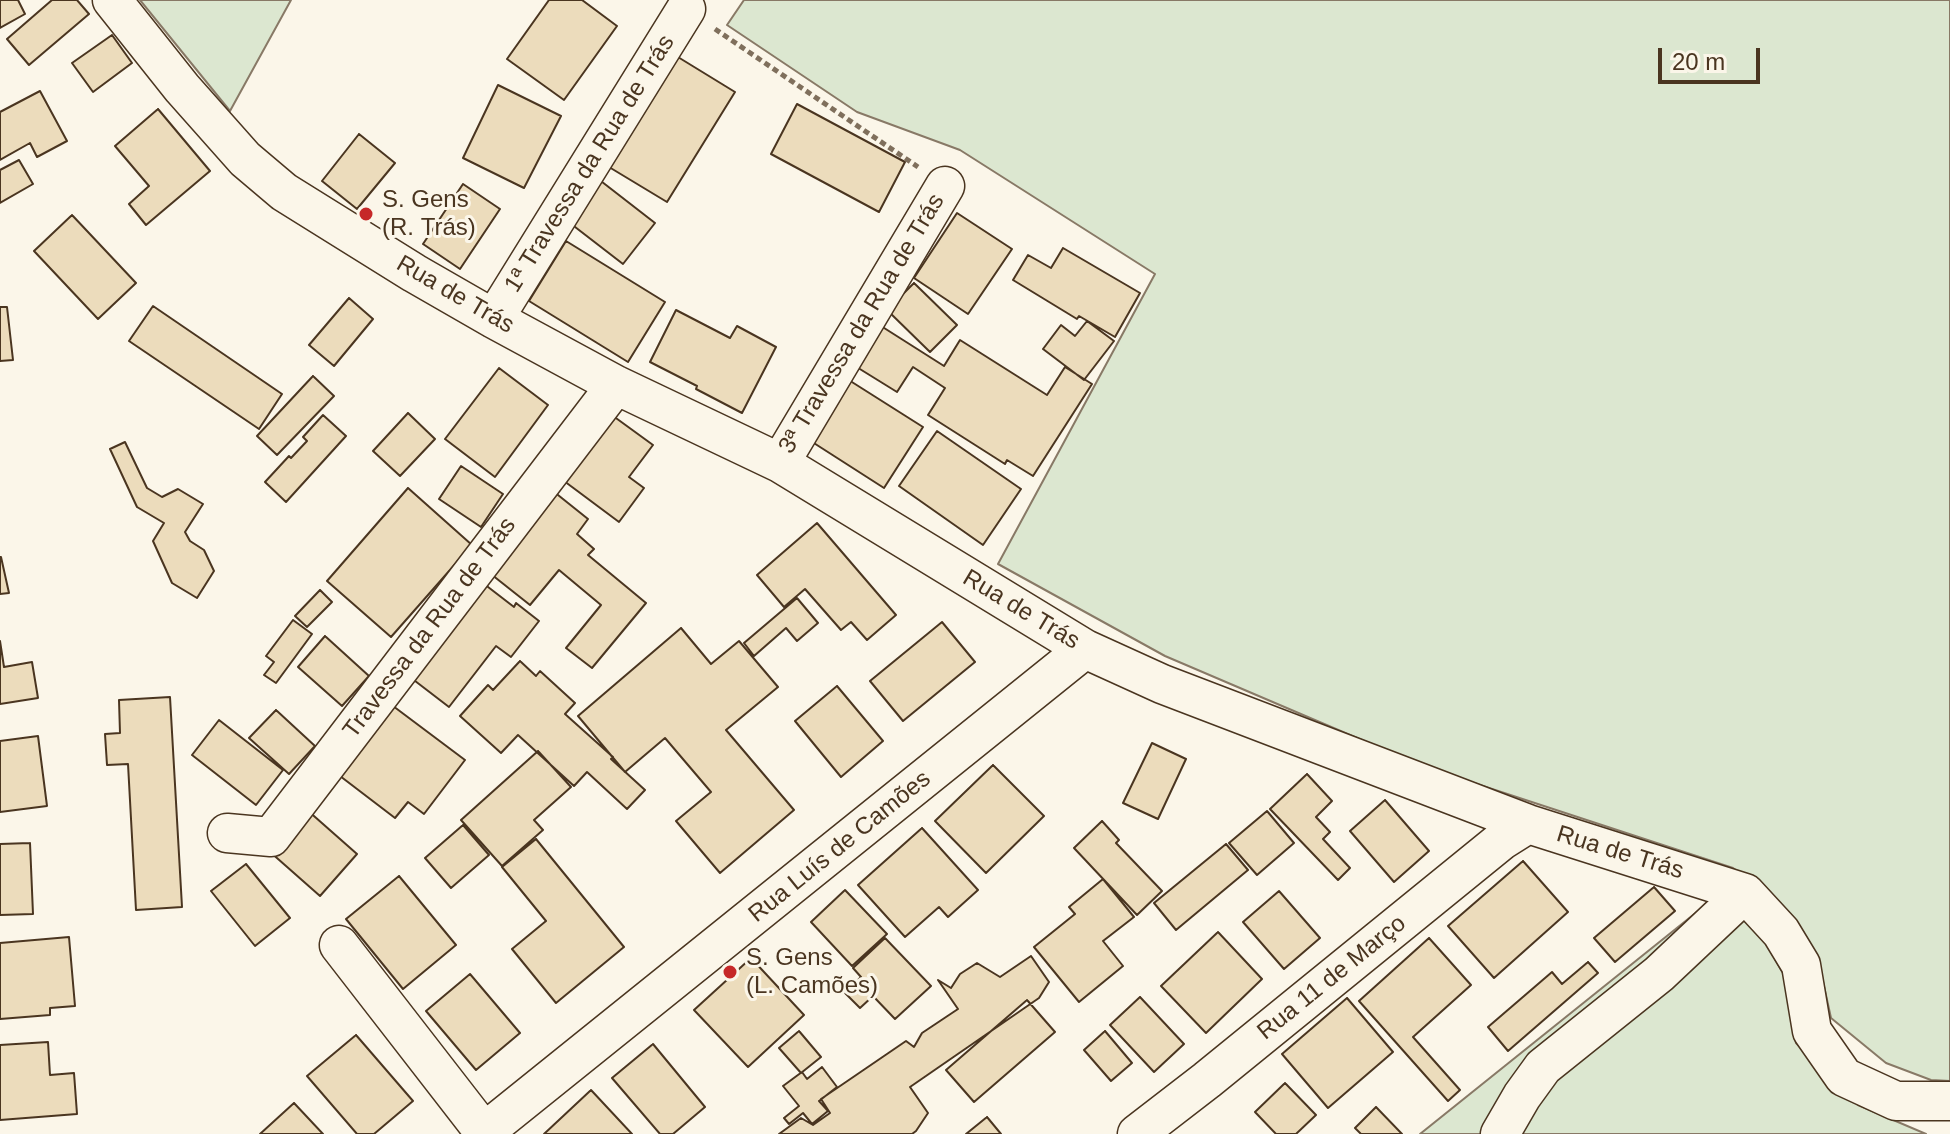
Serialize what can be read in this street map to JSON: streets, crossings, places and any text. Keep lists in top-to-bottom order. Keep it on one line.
{"streets":{"street":["1ª Travessa da Rua de Trás","Rua de Trás","3ª Travessa da Rua de Trás","Travessa da Rua de Trás","Rua Luís de Camões","Rua 11 de Março"]},"crossings":[["1ª Travessa da Rua de Trás","Rua de Trás"],["Rua de Trás","3ª Travessa da Rua de Trás"],["Rua de Trás","Travessa da Rua de Trás"],["Rua de Trás","Rua Luís de Camões"],["Rua de Trás","Rua 11 de Março"]],"places":["S. Gens (R. Trás)","S. Gens (L. Camões)"],"scale_bar":"20 m"}
